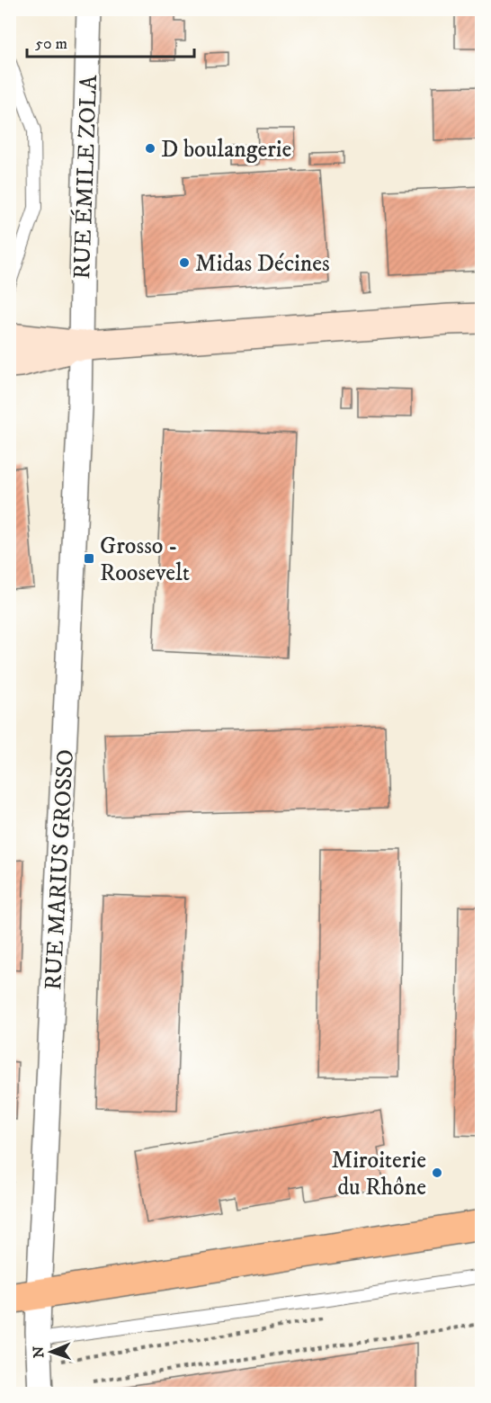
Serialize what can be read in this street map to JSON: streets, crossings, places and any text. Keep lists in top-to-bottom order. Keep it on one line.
{"streets":{"street":["RUE ÉMILE ZOLA","RUE MARIUS GROSSO"]},"crossings":[["RUE ÉMILE ZOLA","RUE MARIUS GROSSO"]],"places":{"other":["D boulangerie","Midas Décines","Miroiterie du Rhône"],"transit":["Grosso - Roosevelt"]},"scale_bar":"50 m","north":"left"}
